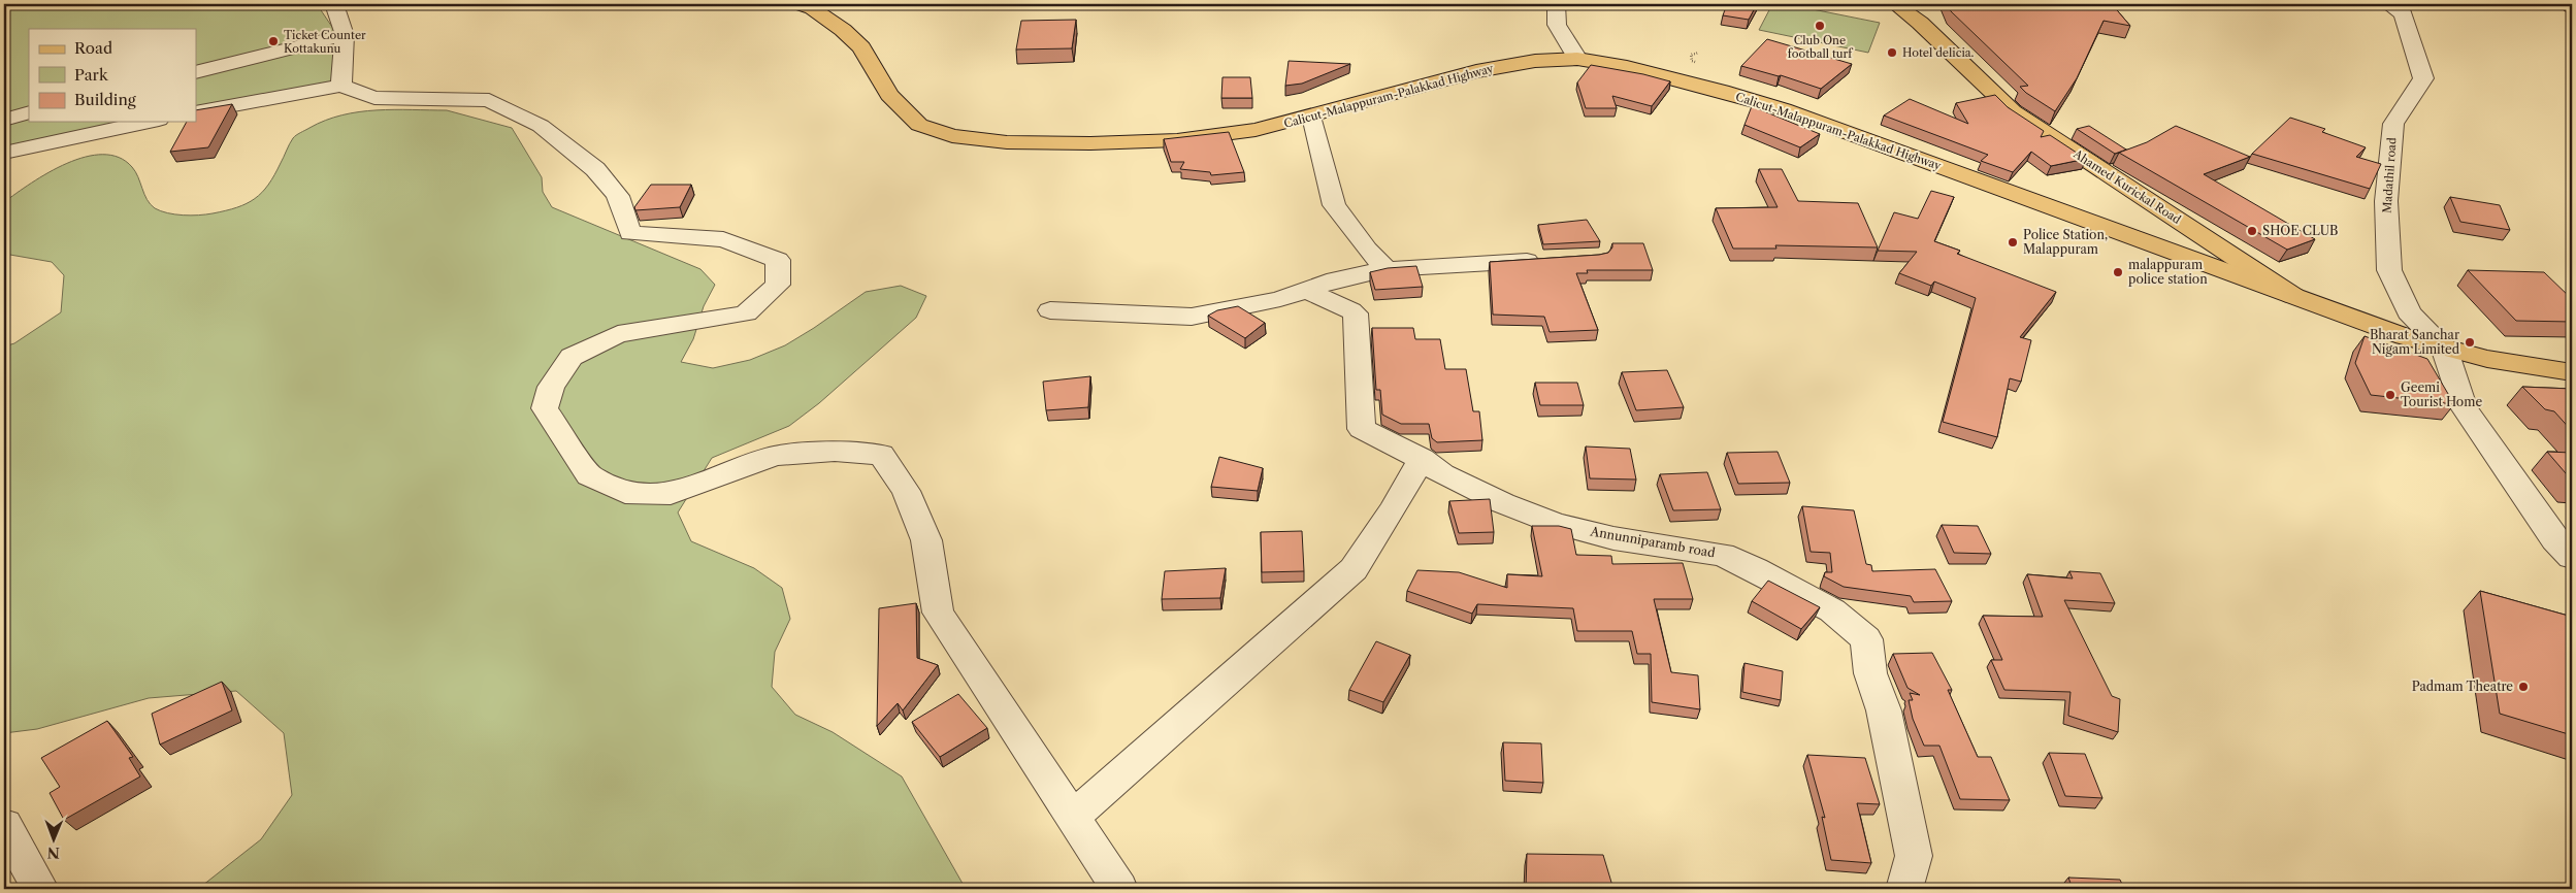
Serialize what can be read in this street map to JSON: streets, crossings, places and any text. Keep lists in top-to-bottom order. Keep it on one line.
{"streets":{"main road":["Calicut-Malappuram-Palakkad Highway","Ahamed Kurickal Road"],"street":["Madathil road","Annunniparamb road"]},"crossings":[["Calicut-Malappuram-Palakkad Highway","Madathil road"],["Calicut-Malappuram-Palakkad Highway","Ahamed Kurickal Road"]],"places":["Club One football turf","Ticket Counter Kottakunu","Hotel delicia.","SHOE CLUB","Police Station, Malappuram","malappuram police station","Bharat Sanchar Nigam Limited","Geemi Tourist Home","Padmam Theatre"],"legend":["Road","Park","Building"],"north":"bottom"}
